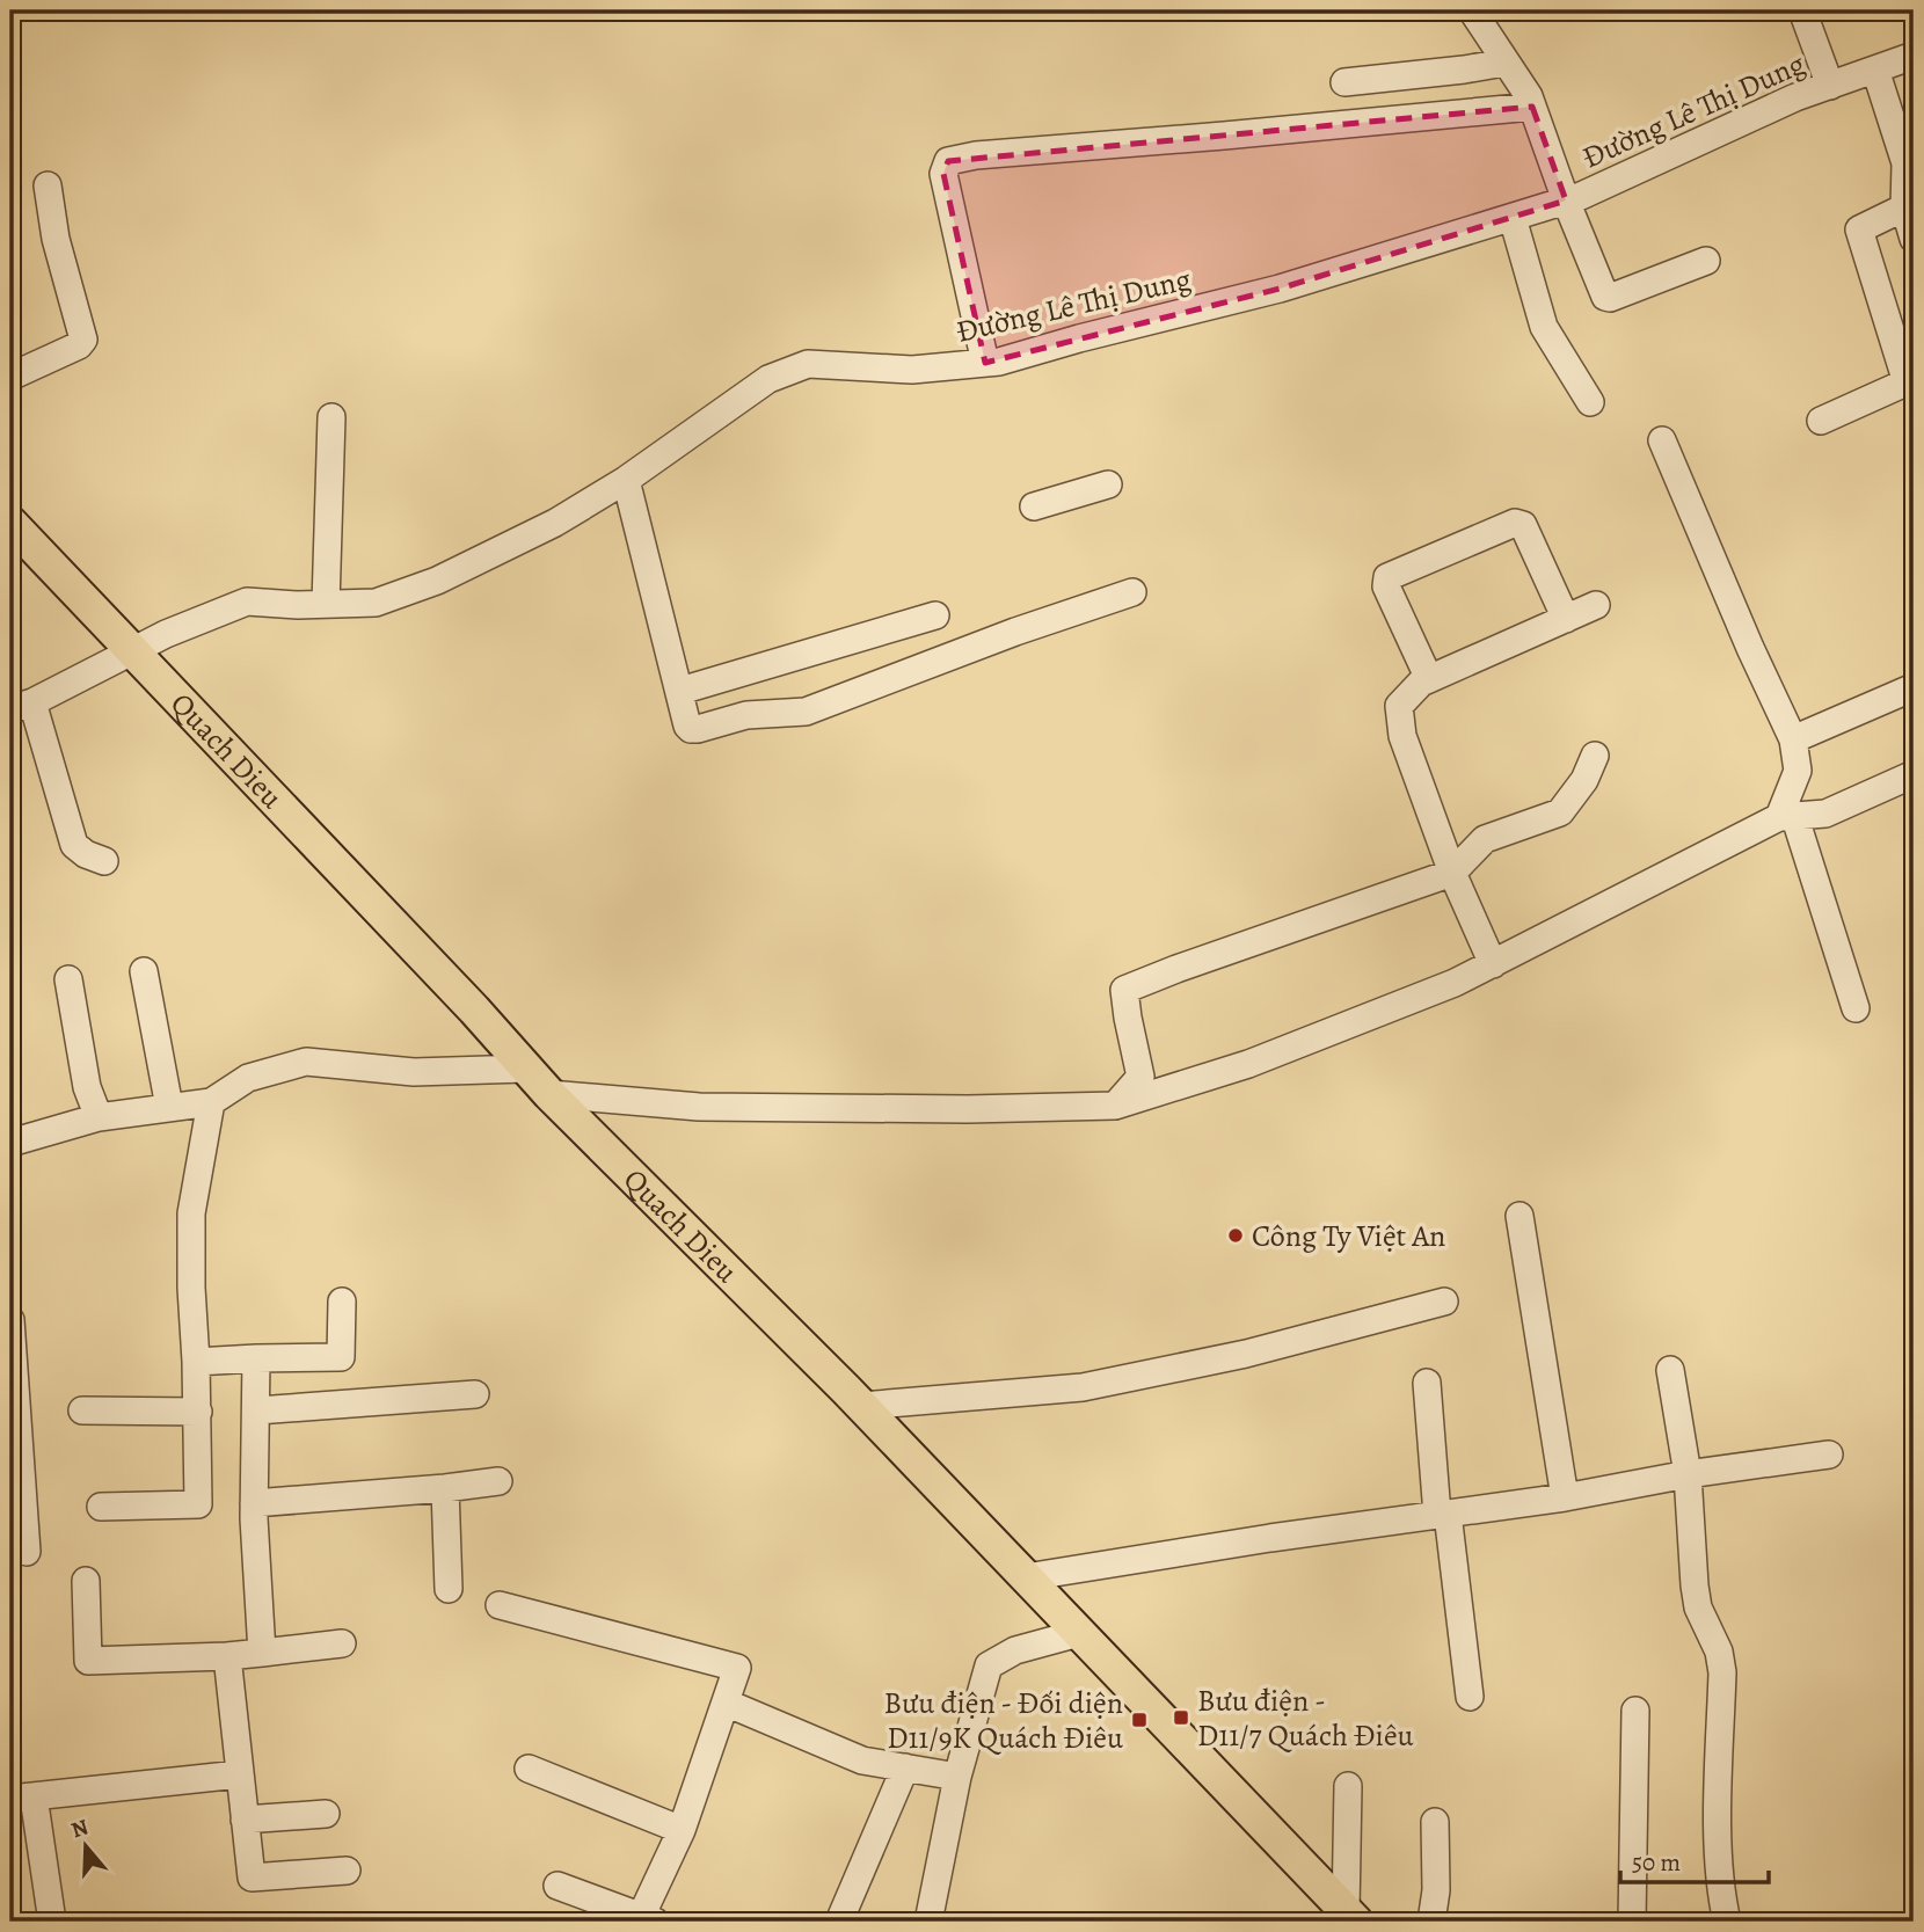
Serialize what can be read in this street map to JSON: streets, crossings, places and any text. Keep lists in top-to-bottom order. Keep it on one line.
{"streets":{"main road":["Quach Dieu"],"street":["Đường Lê Thị Dung"]},"crossings":[["Đường Lê Thị Dung","Quach Dieu"]],"places":{"other":["Công Ty Việt An"],"transit":["Bưu điện - D11/7 Quách Điêu","Bưu điện - Đối diện D11/9K Quách Điêu"]},"scale_bar":"50 m","north":"top"}
